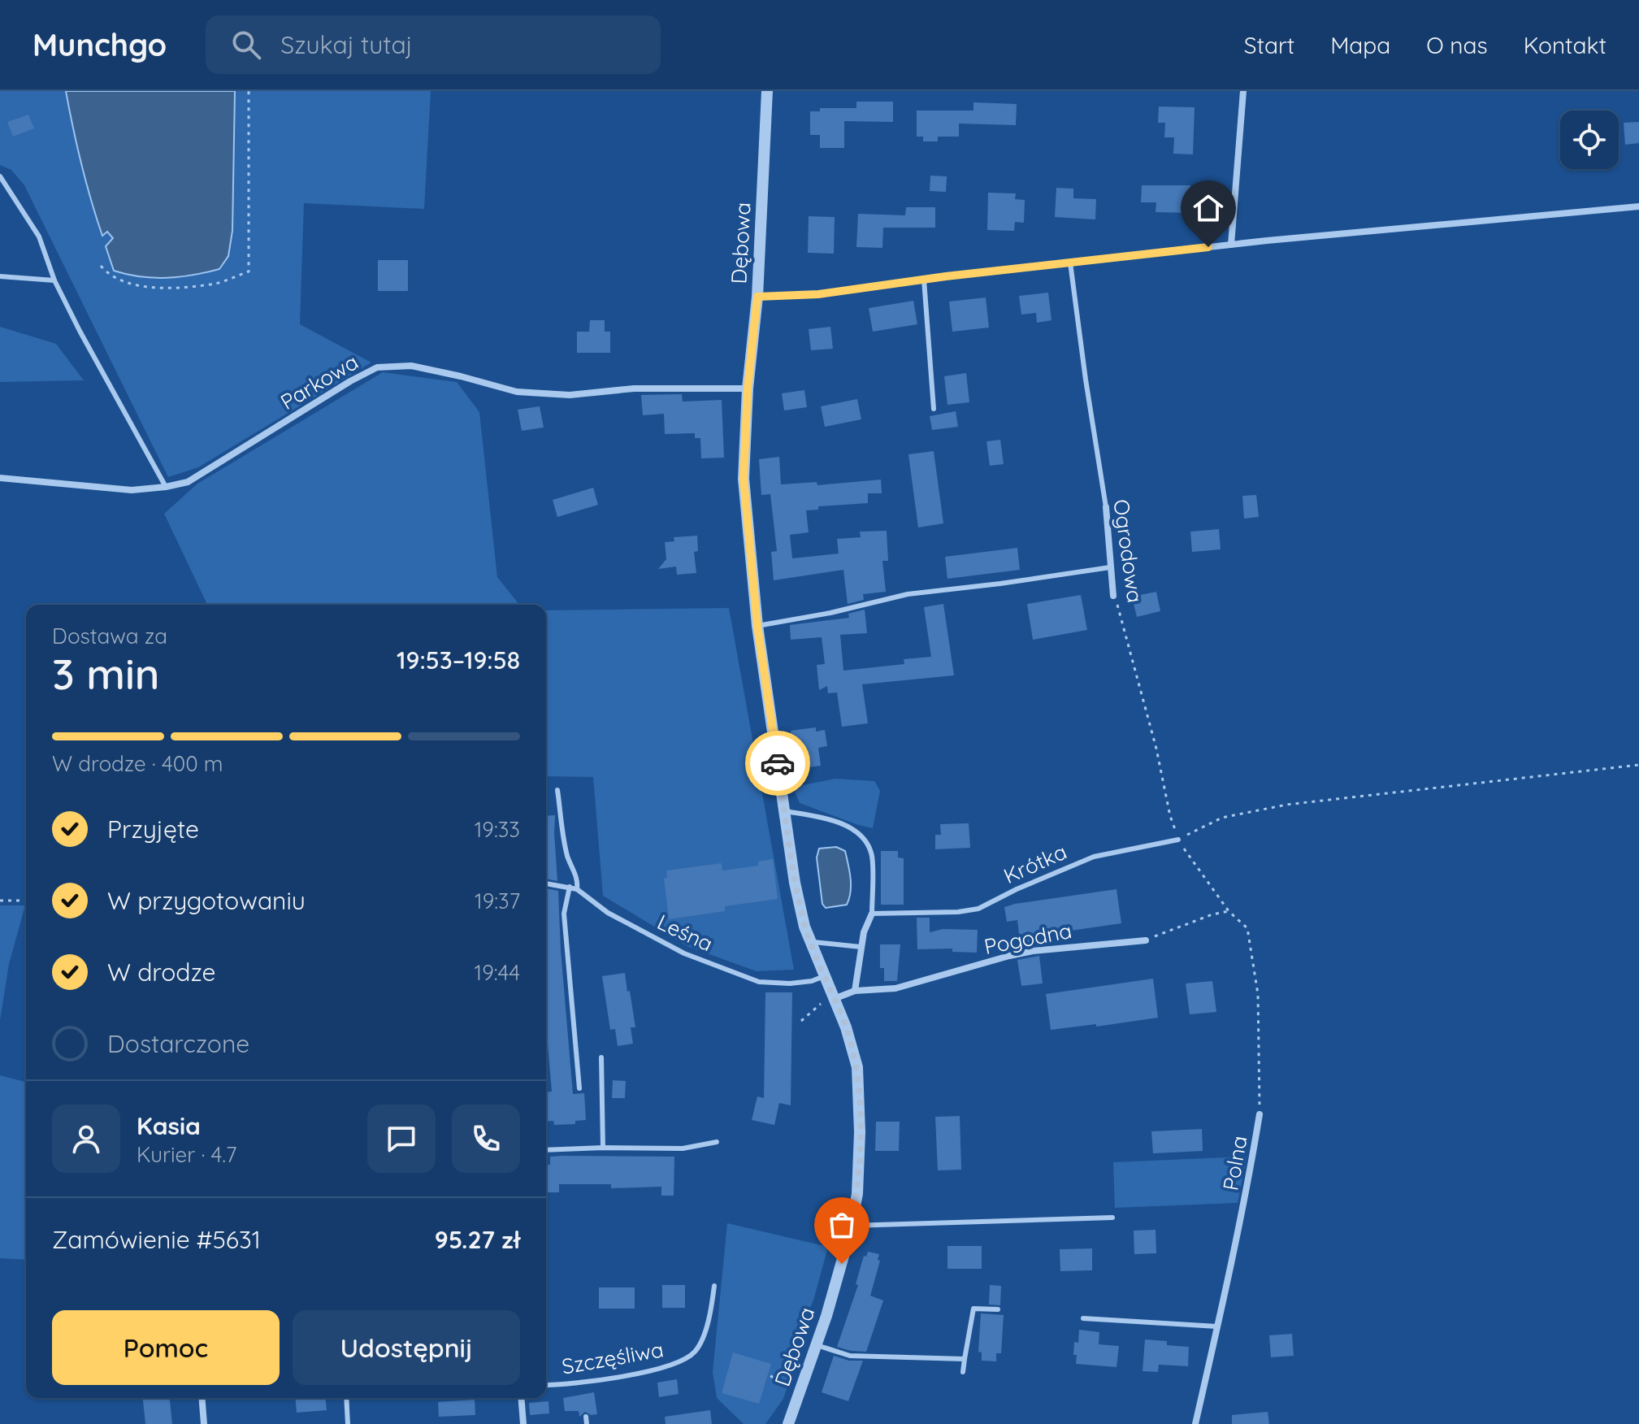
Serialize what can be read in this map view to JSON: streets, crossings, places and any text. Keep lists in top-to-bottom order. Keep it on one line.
{"streets":{"street":["Dębowa","Parkowa","Ogrodowa","Pogodna","Polna"],"lane":["Krótka","Leśna","Szczęśliwa"]},"crossings":[["Dębowa","Parkowa"],["Dębowa","Leśna"],["Dębowa","Pogodna"],["Ogrodowa","Krótka"],["Ogrodowa","Polna"]],"page":{"header":"Munchgo","search":"Szukaj tutaj","nav":["Start","Mapa","O nas","Kontakt"],"heading":["3 min","Dostawa za","19:53–19:58"],"panel":["Kasia","Kurier · 4.7","Zamówienie #5631","95.27 zł"],"bar":"W drodze · 400 m","list":[["Przyjęte","19:33"],["W przygotowaniu","19:37"],["W drodze","19:44"],"Dostarczone"],"buttons":["Pomoc","Udostępnij"]}}
